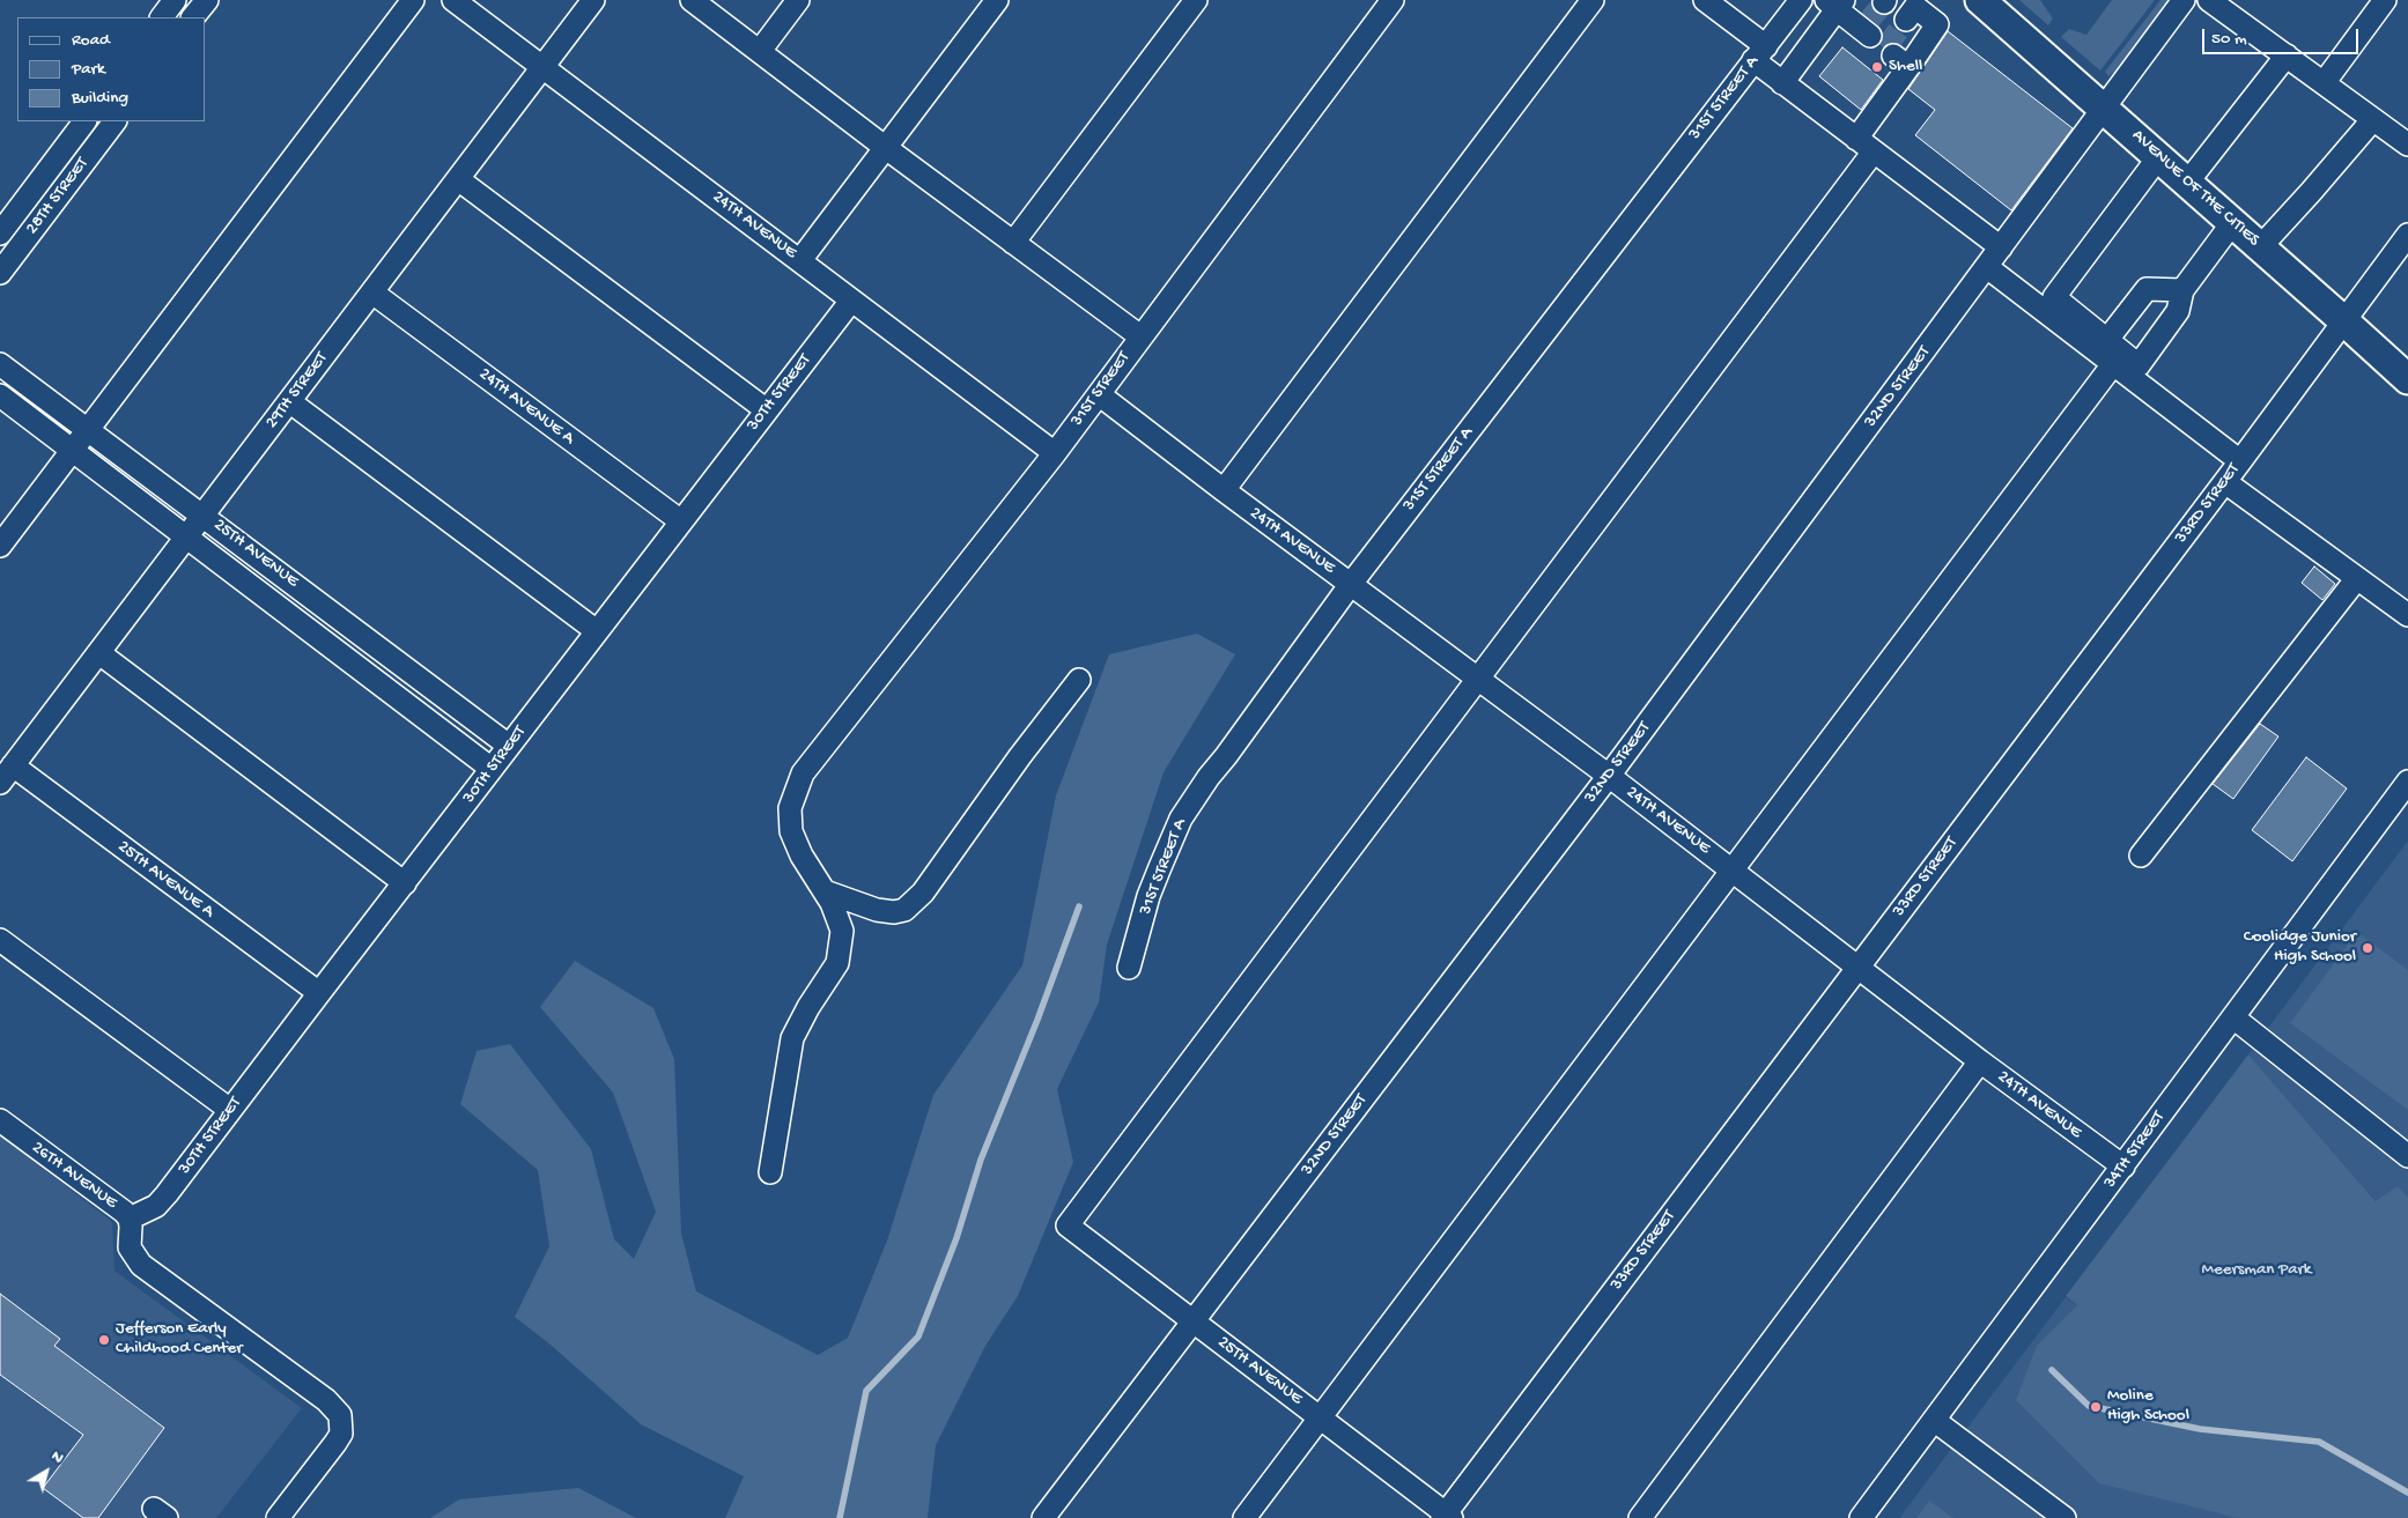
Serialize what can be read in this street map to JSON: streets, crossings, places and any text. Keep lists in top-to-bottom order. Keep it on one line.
{"streets":{"main road":["AVENUE OF THE CITIES"],"street":["31ST STREET A","28TH STREET","24TH AVENUE","32ND STREET","31ST STREET","29TH STREET","30TH STREET","24TH AVENUE A","33RD STREET","25TH AVENUE","25TH AVENUE A","34TH STREET","26TH AVENUE"]},"crossings":[["31ST STREET A","24TH AVENUE"],["AVENUE OF THE CITIES","32ND STREET"],["AVENUE OF THE CITIES","33RD STREET"],["24TH AVENUE","32ND STREET"],["24TH AVENUE","31ST STREET"],["24TH AVENUE","29TH STREET"],["24TH AVENUE","30TH STREET"],["24TH AVENUE","33RD STREET"],["24TH AVENUE","25TH AVENUE"],["24TH AVENUE","34TH STREET"],["32ND STREET","25TH AVENUE"],["29TH STREET","24TH AVENUE A"],["29TH STREET","25TH AVENUE"],["29TH STREET","25TH AVENUE A"],["30TH STREET","24TH AVENUE A"],["30TH STREET","25TH AVENUE"],["30TH STREET","25TH AVENUE A"],["30TH STREET","26TH AVENUE"],["33RD STREET","25TH AVENUE"]],"parks":["Meersman Park"],"places":["Shell","Coolidge Junior High School","Jefferson Early Childhood Center","Moline High School"],"legend":["Road","Park","Building"],"scale_bar":"50 m","north":"top right"}
